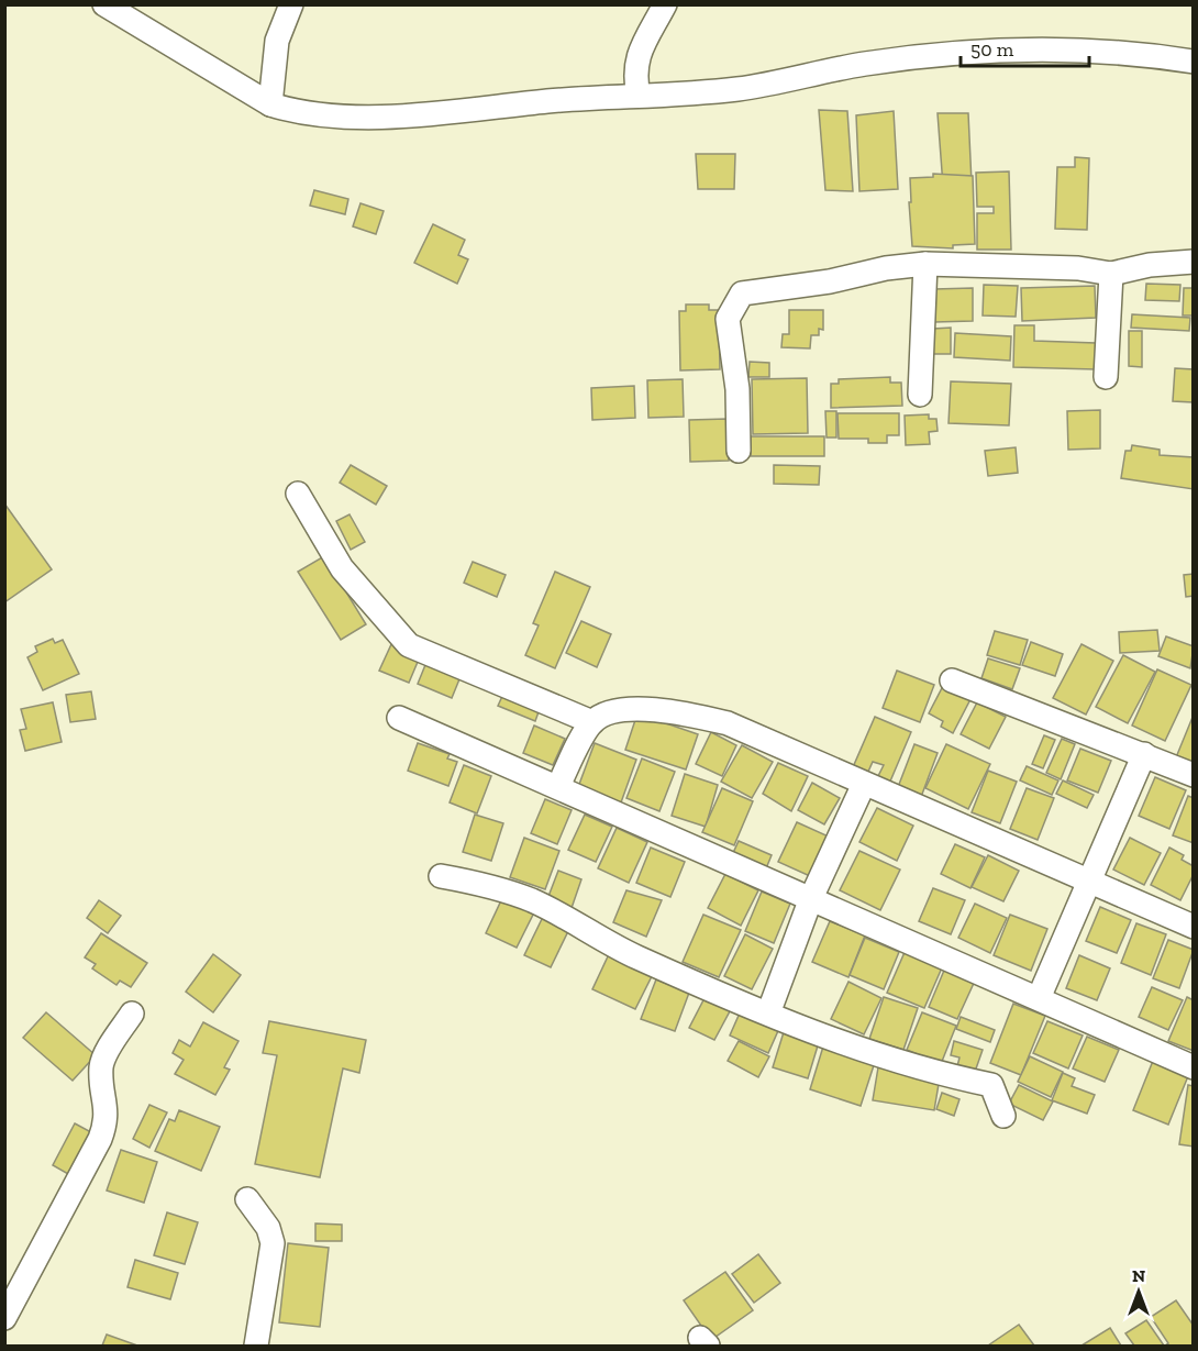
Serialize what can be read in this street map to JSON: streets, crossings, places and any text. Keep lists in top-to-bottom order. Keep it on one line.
{"scale_bar":"50 m","north":"top"}
